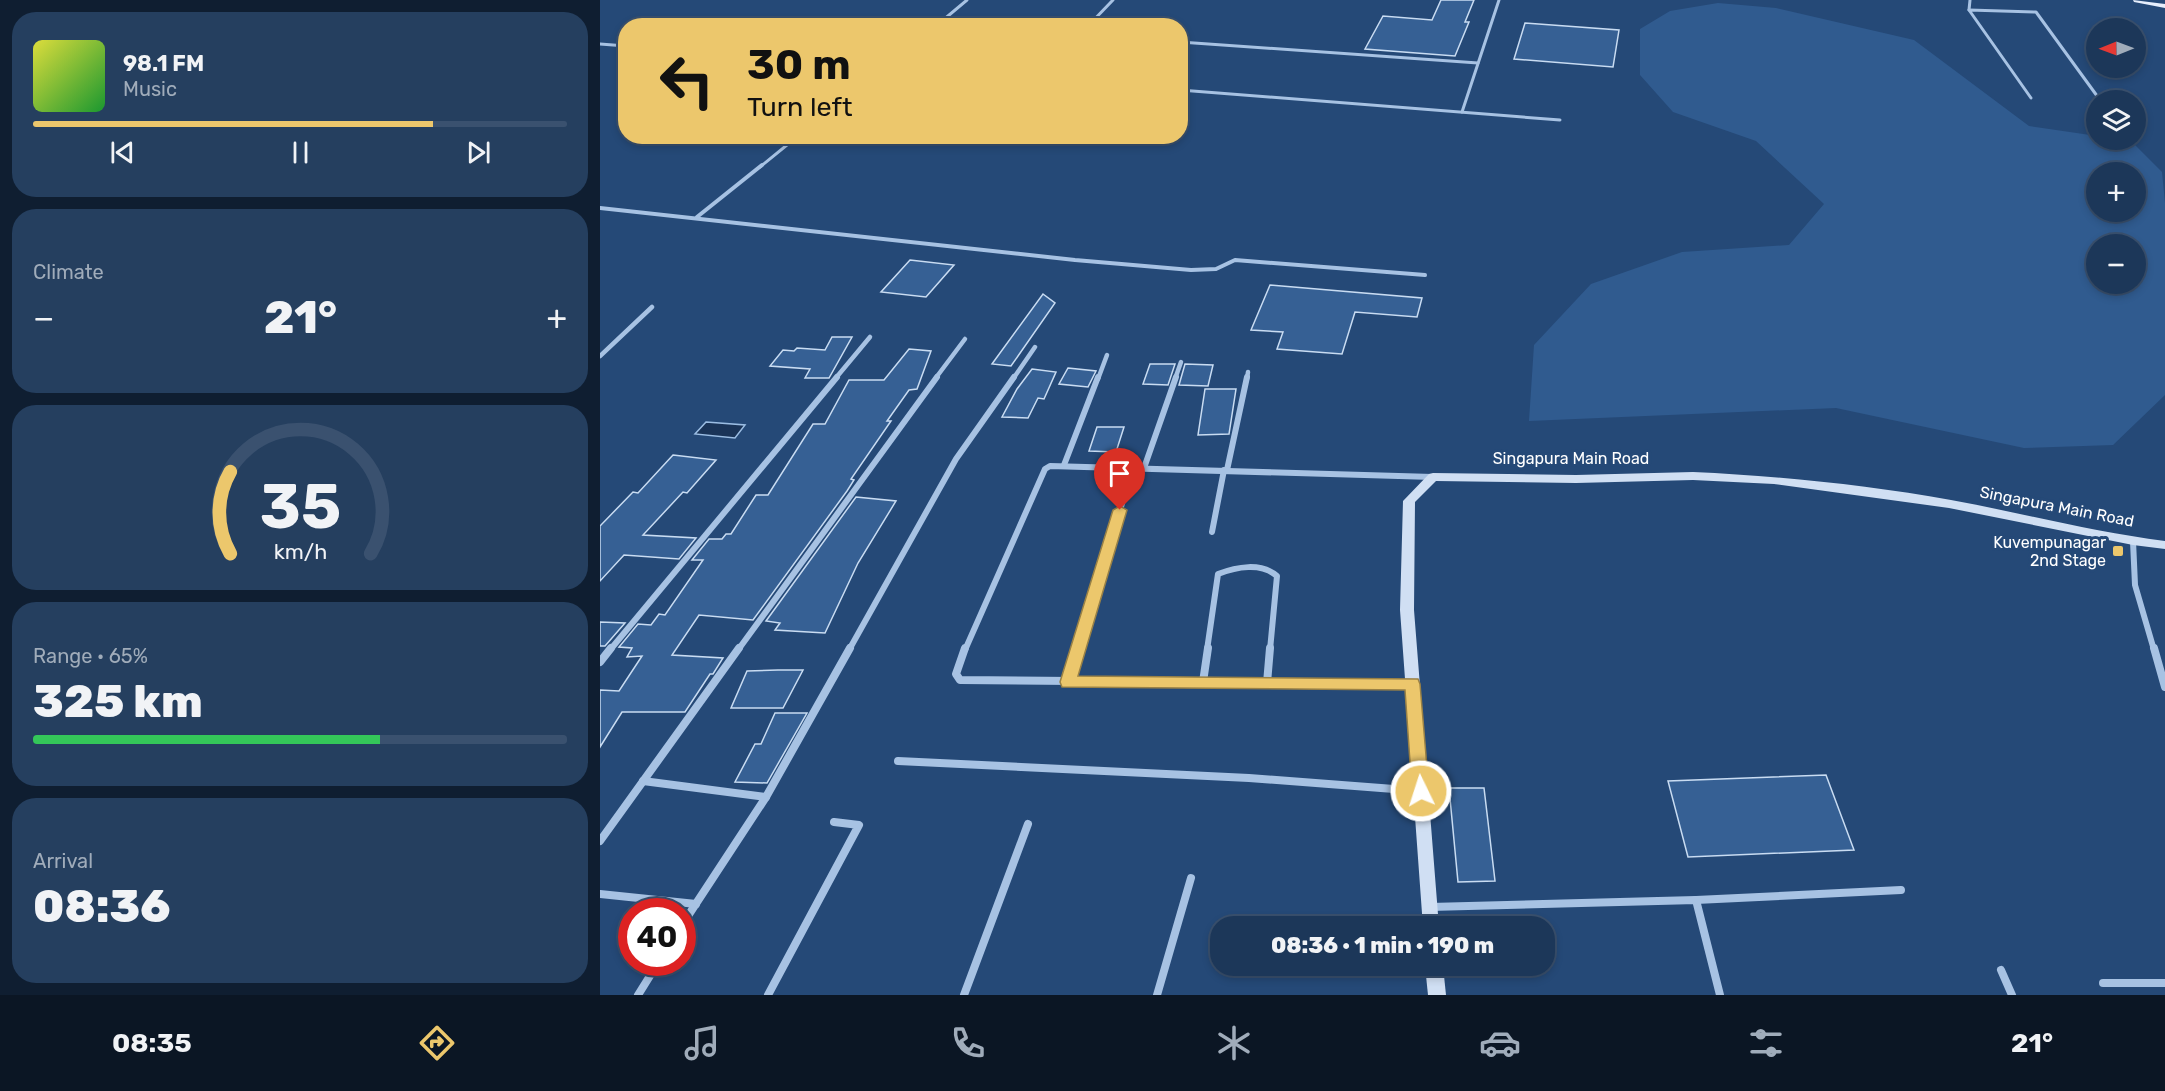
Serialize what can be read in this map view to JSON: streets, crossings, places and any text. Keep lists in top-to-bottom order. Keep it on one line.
{"streets":{"street":["Singapura Main Road"]},"places":{"transit":["Kuvempunagar 2nd Stage"]},"north":"left","page":{"map_buttons":["+","−"],"turn":["30 m","Turn left"],"song":["98.1 FM","Music"],"tile":["Climate",["Range · 65%","325 km"],["Arrival","08:36"]],"heat":["−","21°","+"],"limit":"40","trip":"08:36 · 1 min · 190 m","tabs":["08:35","21°"],"gauge":["35","km/h"]}}
